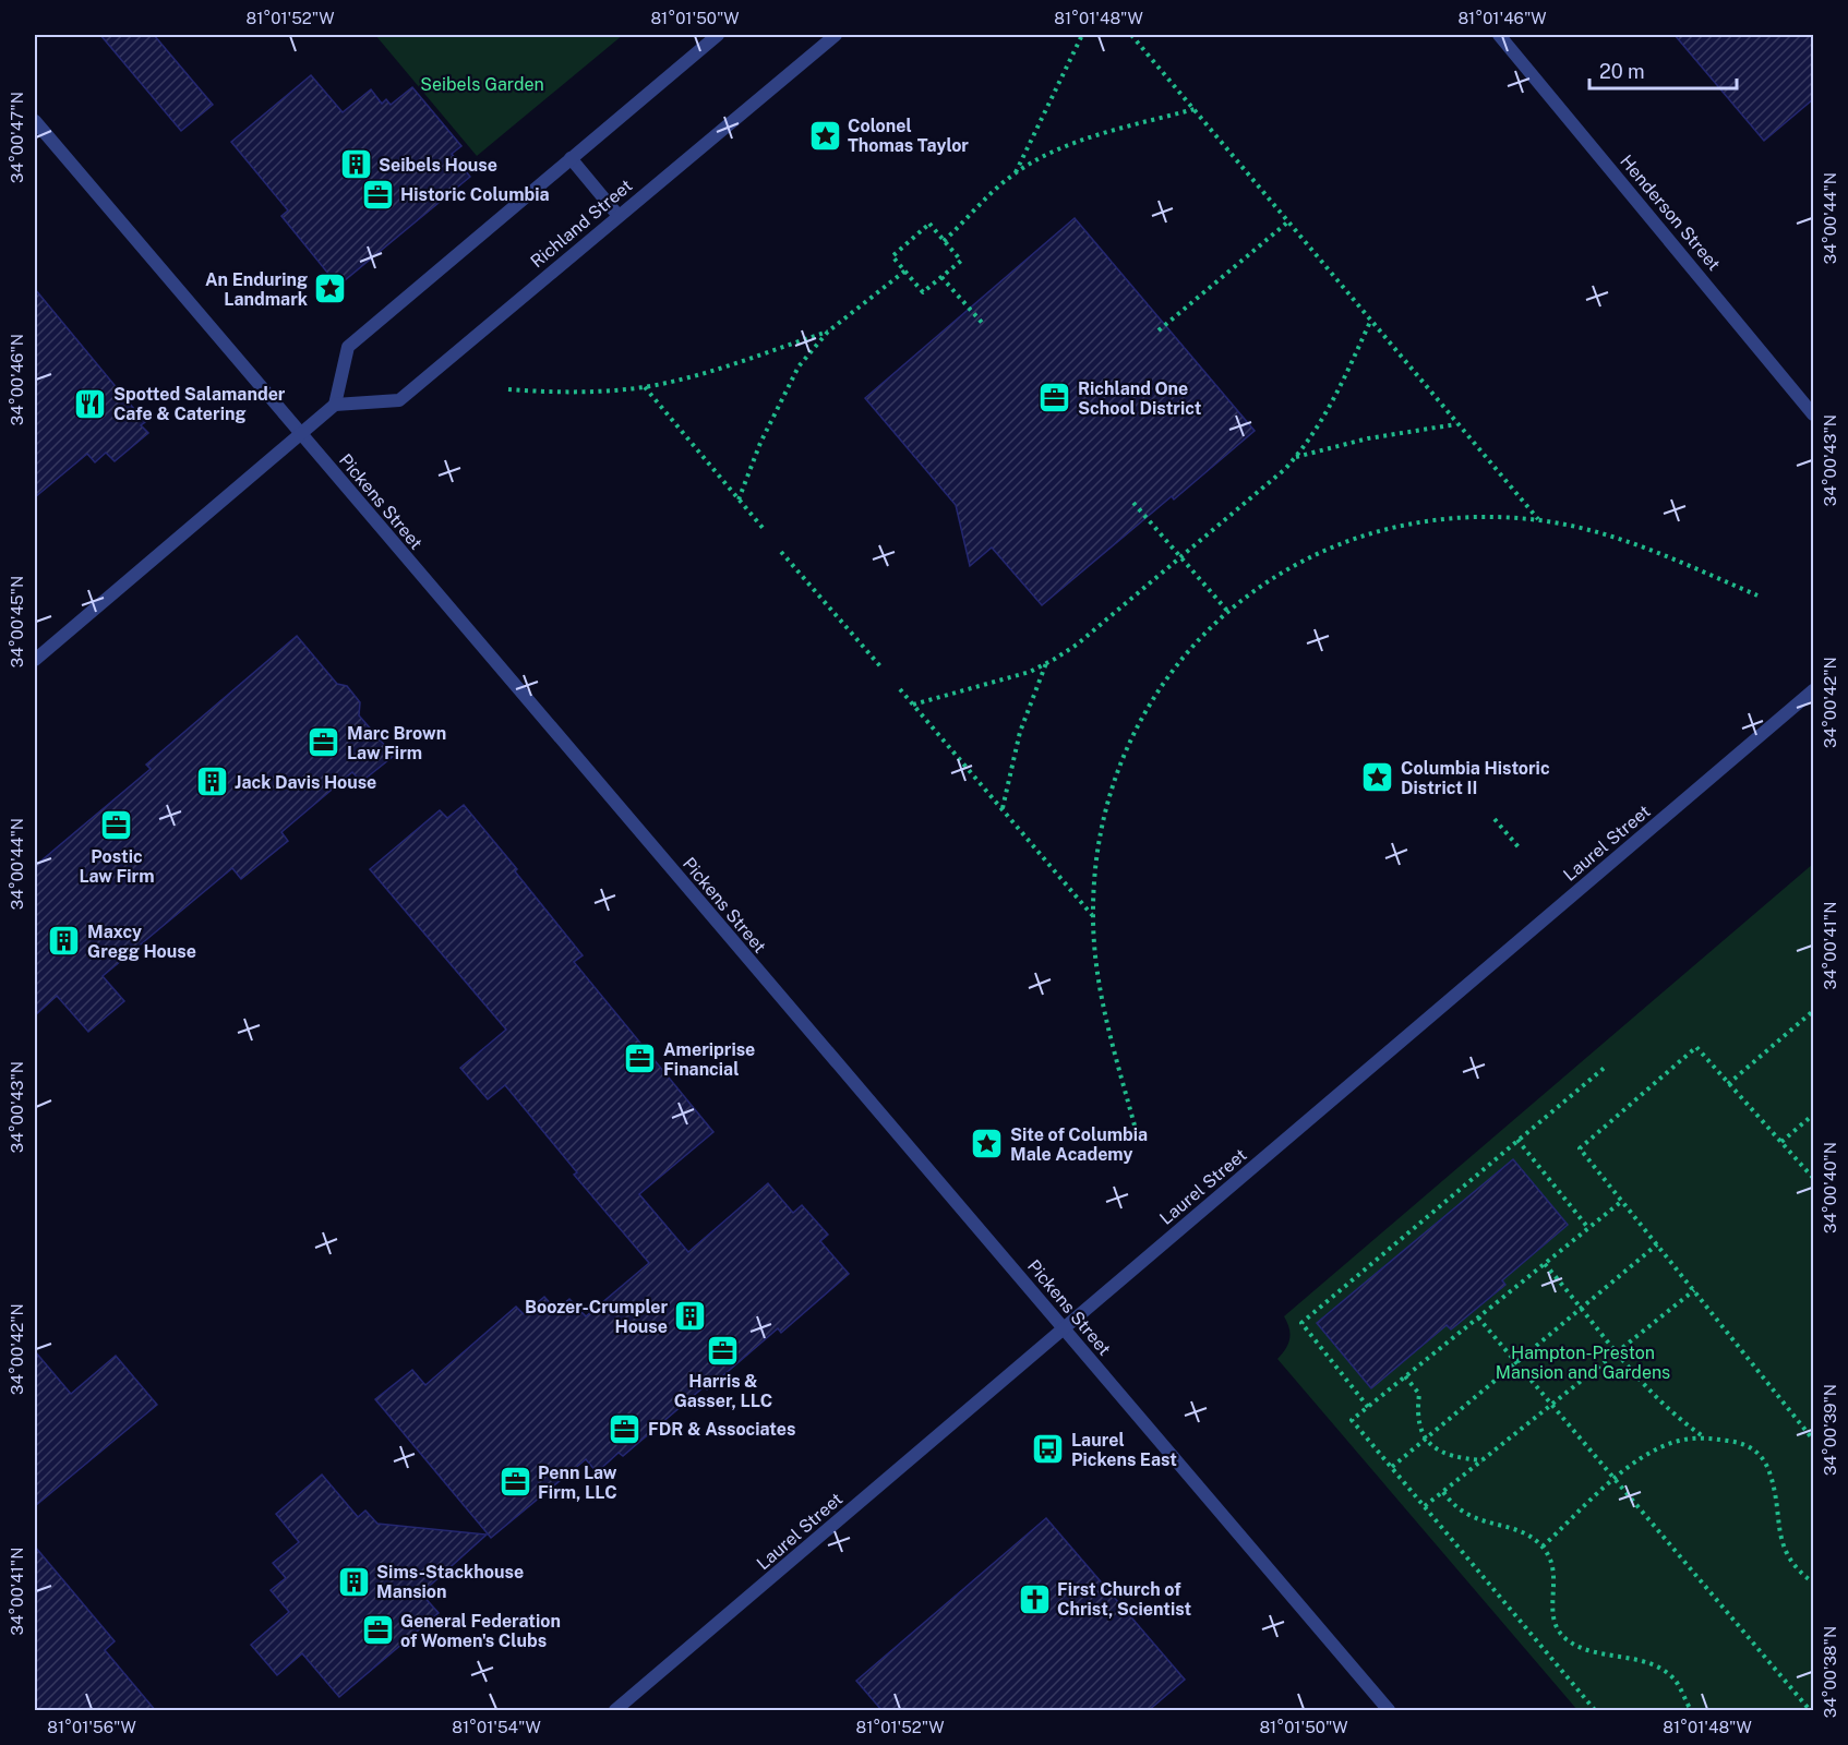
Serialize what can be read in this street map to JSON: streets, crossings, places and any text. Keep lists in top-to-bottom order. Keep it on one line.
{"streets":{"street":["Henderson Street","Richland Street","Pickens Street","Laurel Street"]},"crossings":[["Pickens Street","Laurel Street"]],"parks":["Seibels Garden","Hampton-Preston Mansion and Gardens"],"places":{"place":["Colonel Thomas Taylor","An Enduring Landmark","Columbia Historic District II","Site of Columbia Male Academy"],"building":["Seibels House","Jack Davis House","Maxcy Gregg House","Boozer-Crumpler House","Sims-Stackhouse Mansion"],"office":["Historic Columbia","Richland One School District","Marc Brown Law Firm","Postic Law Firm","Ameriprise Financial","Harris & Gasser, LLC","FDR & Associates","Penn Law Firm, LLC","General Federation of Women's Clubs"],"restaurant":["Spotted Salamander Cafe & Catering"],"bus stop":["Laurel Pickens East"],"church":["First Church of Christ, Scientist"]},"scale_bar":"20 m","coordinates":["81°01'52\"W","81°01'50\"W","81°01'48\"W","81°01'46\"W","34°00'47\"N","34°00'44\"N","34°00'46\"N","34°00'43\"N","34°00'45\"N","34°00'42\"N","34°00'41\"N","34°00'40\"N","34°00'39\"N","34°00'38\"N","81°01'56\"W","81°01'54\"W"]}
